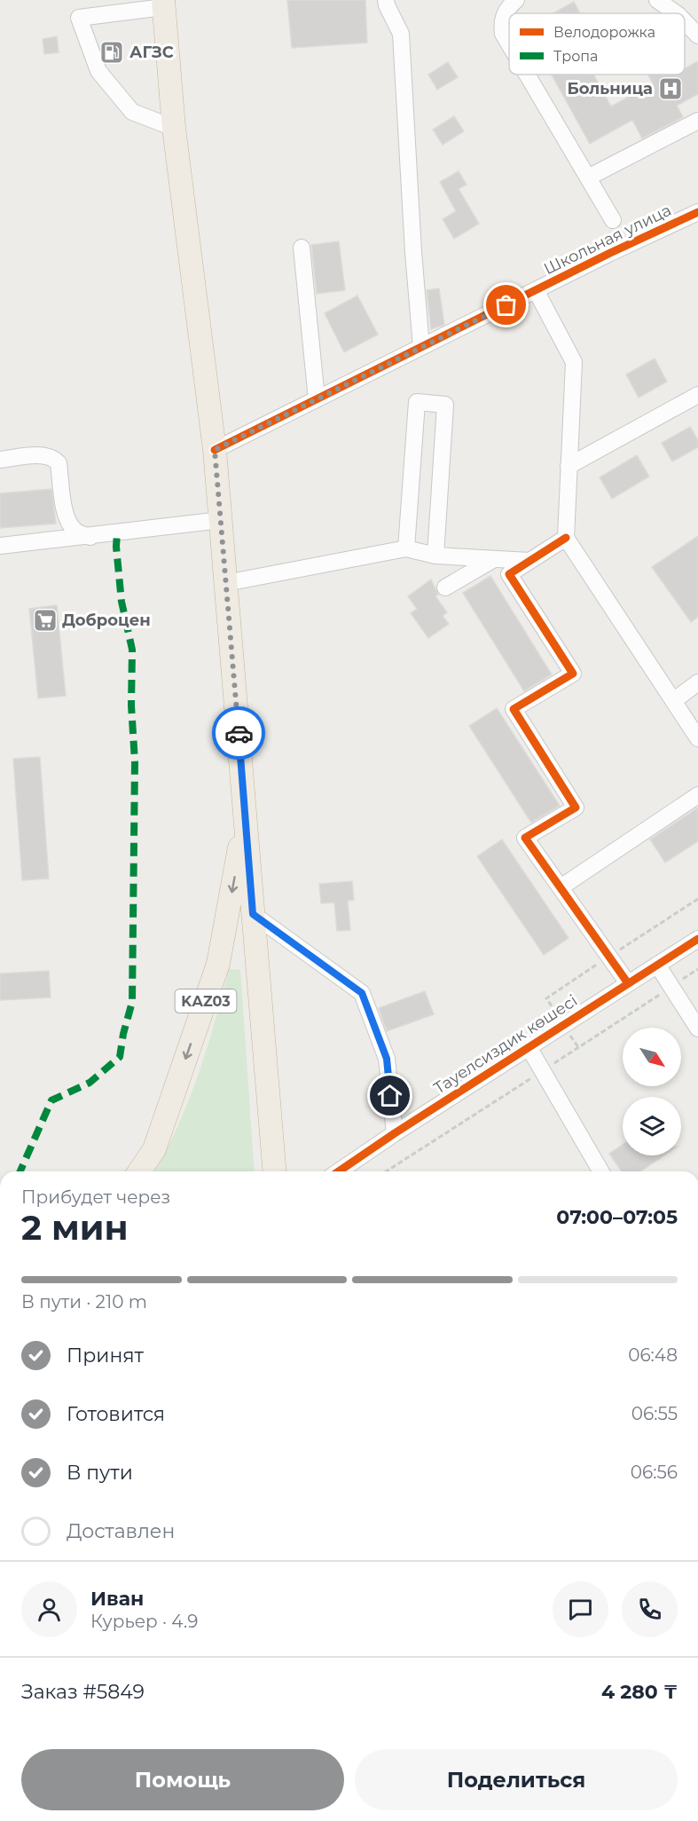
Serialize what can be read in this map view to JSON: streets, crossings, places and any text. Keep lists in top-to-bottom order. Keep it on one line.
{"streets":{"highway":["KАZ03"],"street":["Школьная улица","Тауелсиздик көшесі"]},"crossings":[["Школьная улица","KАZ03"]],"places":{"fuel station":["АГЗС"],"hospital":["Больница"],"supermarket":["Доброцен"]},"legend":["Велодорожка","Тропа"],"north":"bottom right","page":{"heading":["2 мин","Прибудет через","07:00–07:05"],"panel":["Иван","Курьер · 4.9","Заказ #5849","4 280 ₸"],"bar":"В пути · 210 m","list":[["Принят","06:48"],["Готовится","06:55"],["В пути","06:56"],"Доставлен"],"buttons":["Помощь","Поделиться"]}}
